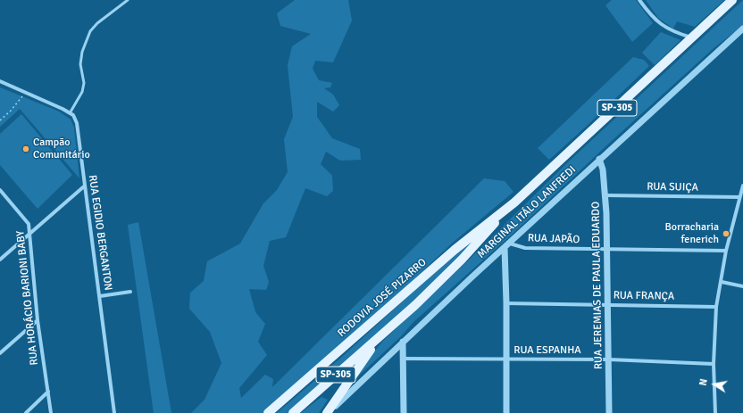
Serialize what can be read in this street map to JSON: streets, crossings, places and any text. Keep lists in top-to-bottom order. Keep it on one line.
{"streets":{"main road":["SP-305","RODOVIA JOSÉ PIZARRO"],"street":["RUA SUIÇA","MARGINAL ITÁLO LANFREDI","RUA EGIDIO BERGANTON","RUA JAPÃO","RUA JEREMIAS DE PAULA EDUARDO","RUA FRANÇA","RUA HORÁCIO BARIONI BABY","RUA ESPANHA"]},"crossings":[["RUA SUIÇA","RUA JEREMIAS DE PAULA EDUARDO"],["MARGINAL ITÁLO LANFREDI","RUA JAPÃO"],["MARGINAL ITÁLO LANFREDI","RUA JEREMIAS DE PAULA EDUARDO"],["RUA JAPÃO","RUA JEREMIAS DE PAULA EDUARDO"],["RUA JEREMIAS DE PAULA EDUARDO","RUA FRANÇA"],["RUA JEREMIAS DE PAULA EDUARDO","RUA ESPANHA"]],"places":["Campão Comunitário","Borracharia fenerich"],"north":"left"}
